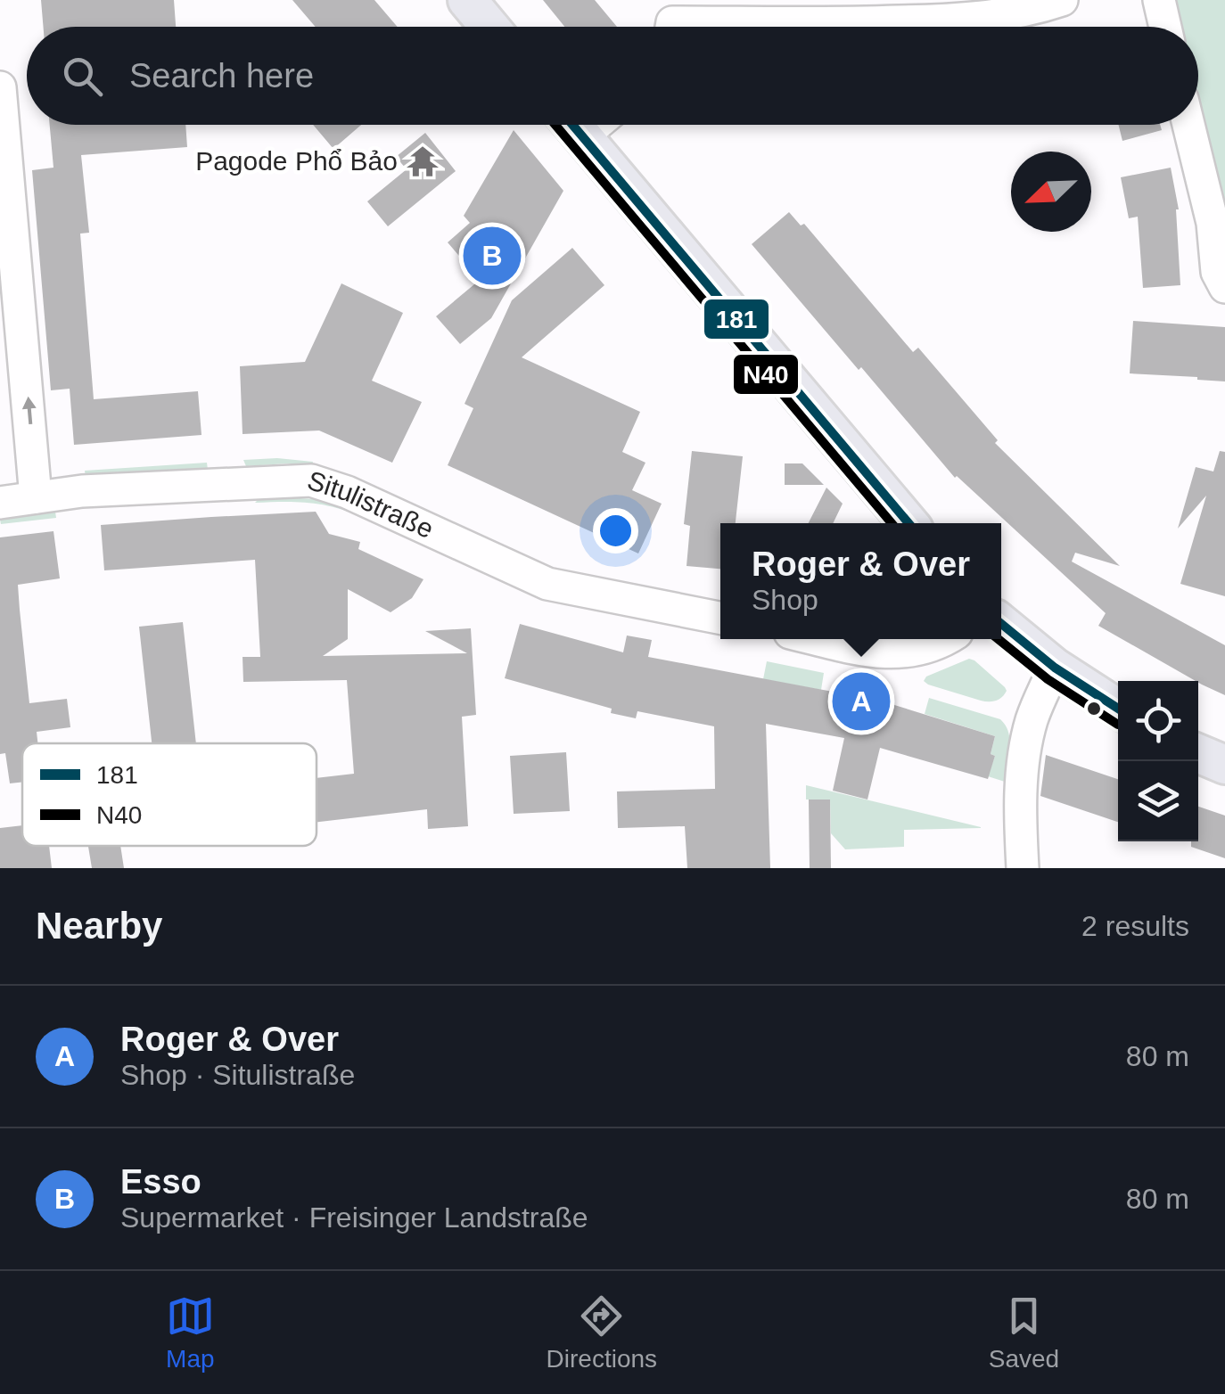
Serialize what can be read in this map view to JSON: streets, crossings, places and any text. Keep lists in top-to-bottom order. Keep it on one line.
{"streets":{"street":["Situlistraße"]},"places":{"temple":["Pagode Phổ Bảo"]},"lines":["transit line 181","transit line N40"],"legend":["181","N40"],"north":"bottom left","page":{"search":"Search here","pins":["B","A"],"popup":["Roger & Over","Shop"],"heading":["Nearby","2 results"],"list":[{"mark":"A","name":"Roger & Over","note":"Shop · Situlistraße","value":"80 m"},{"mark":"B","name":"Esso","note":"Supermarket · Freisinger Landstraße","value":"80 m"}],"nav":["Map","Directions","Saved"]}}
